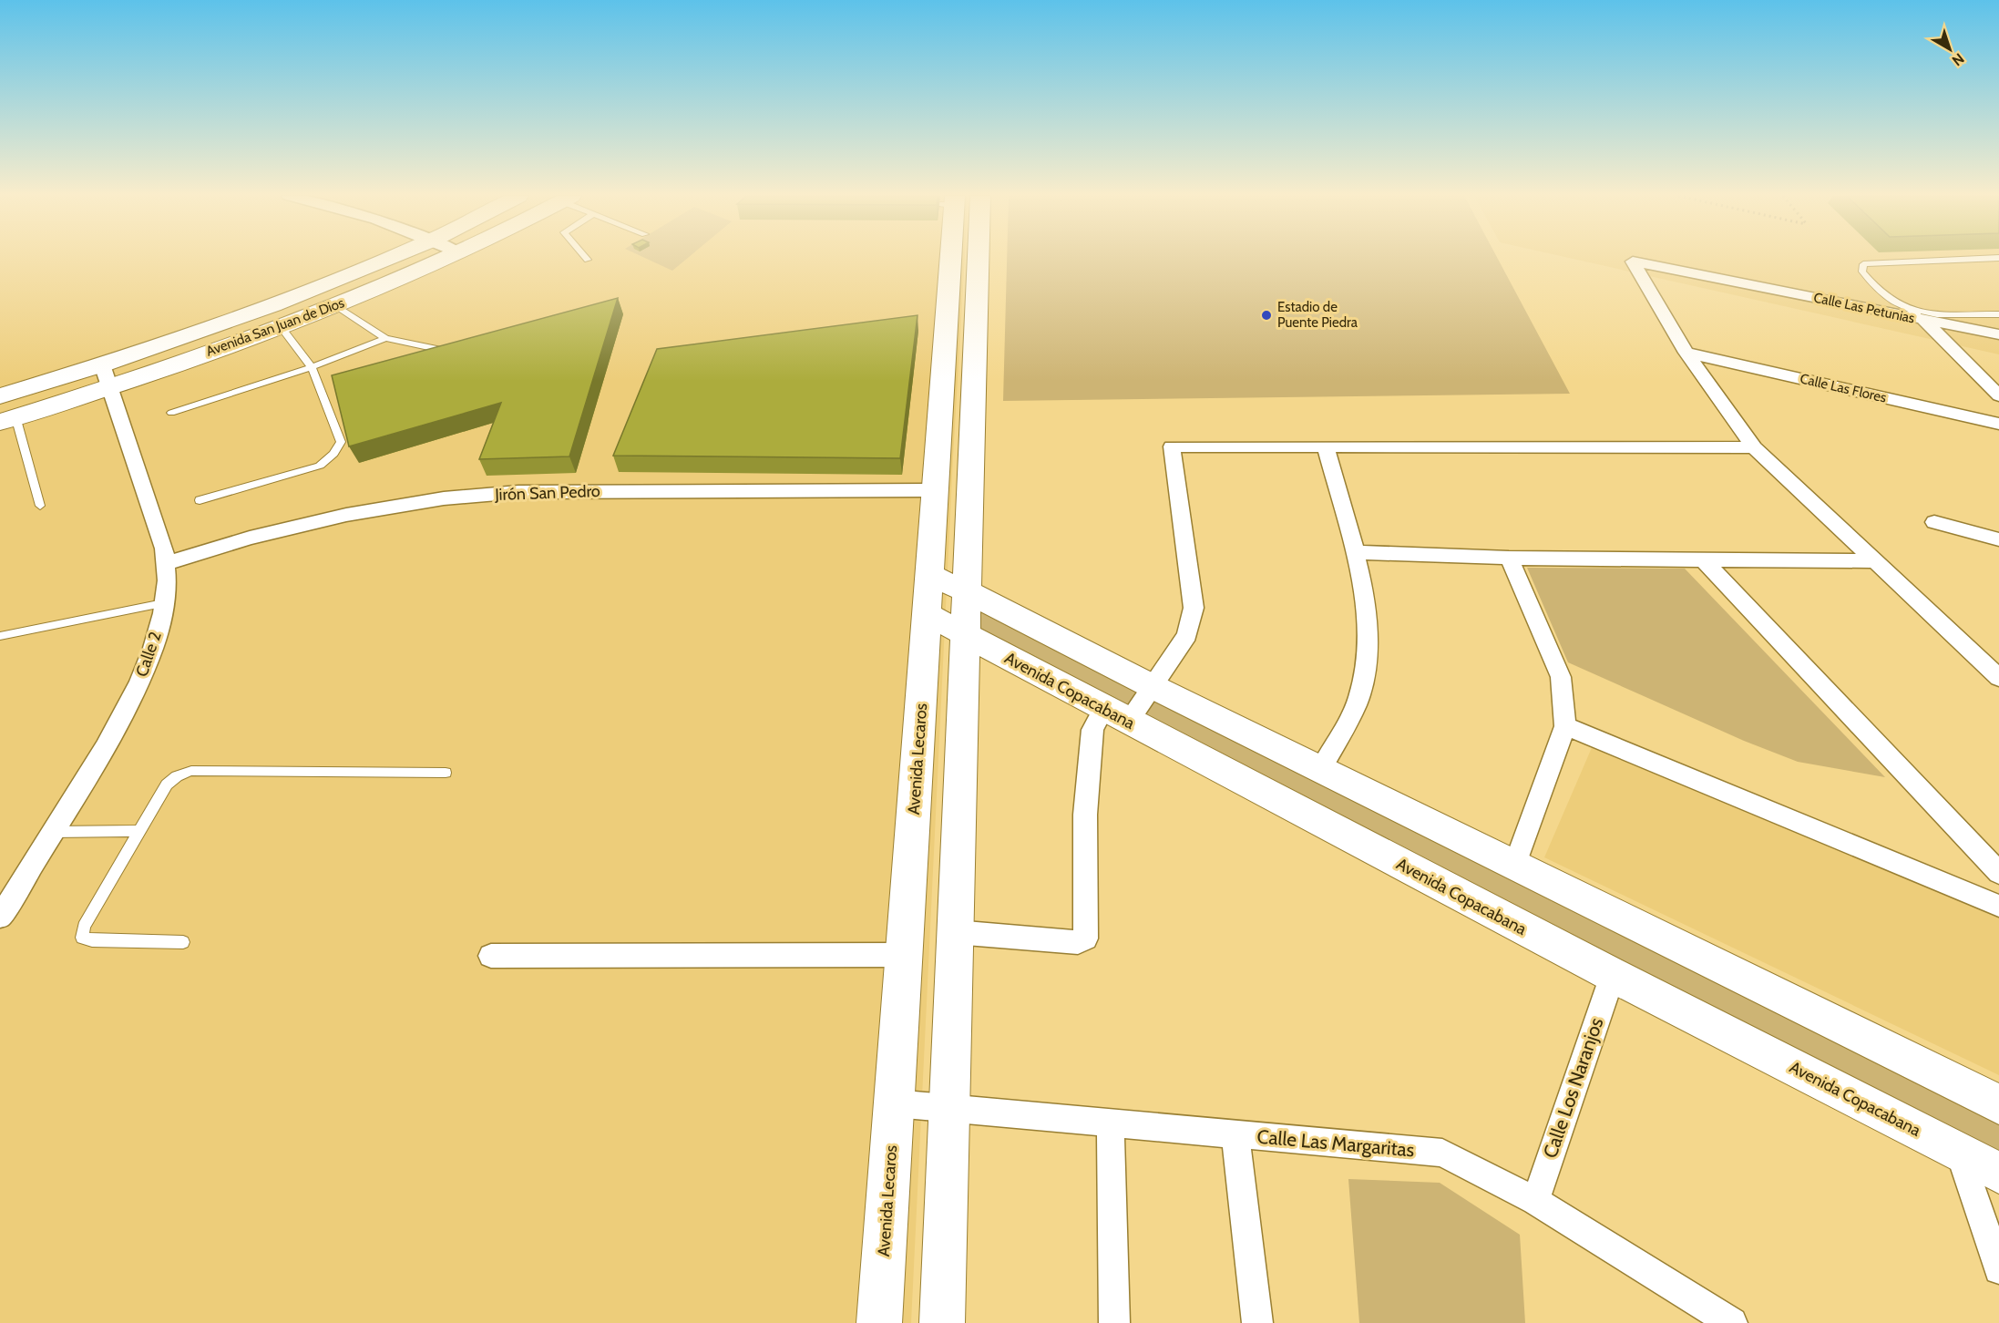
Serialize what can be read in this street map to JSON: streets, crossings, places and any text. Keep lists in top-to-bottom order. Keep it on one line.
{"streets":{"main road":["Avenida San Juan de Dios","Avenida Copacabana","Avenida Lecaros"],"street":["Calle Las Petunias","Calle Las Flores","Jirón San Pedro","Calle 2","Calle Los Naranjos","Calle Las Margaritas"]},"crossings":[["Calle Las Petunias","Calle Las Flores"],["Avenida San Juan de Dios","Calle 2"],["Jirón San Pedro","Calle 2"],["Jirón San Pedro","Avenida Lecaros"],["Avenida Copacabana","Avenida Lecaros"],["Avenida Copacabana","Calle Los Naranjos"],["Avenida Lecaros","Calle Las Margaritas"],["Calle Los Naranjos","Calle Las Margaritas"]],"places":["Estadio de Puente Piedra"],"north":"bottom right"}
